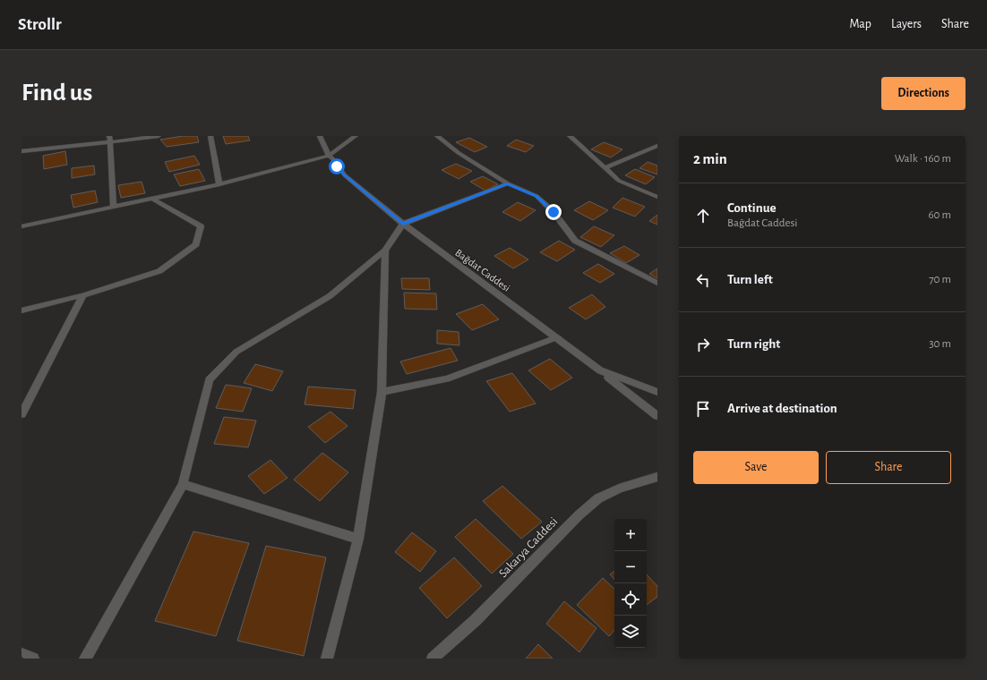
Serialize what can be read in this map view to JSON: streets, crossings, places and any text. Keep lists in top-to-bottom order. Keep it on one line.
{"streets":{"street":["Bağdat Caddesi","Sakarya Caddesi"]},"page":{"header":"Strollr","nav":["Map","Layers","Share"],"buttons":["Directions",["Save","Share"]],"title":"Find us","heading":["2 min","Walk · 160 m"],"list":[["Continue","Bağdat Caddesi","60 m"],["Turn left","70 m"],["Turn right","30 m"],"Arrive at destination"],"map_buttons":["+","−"]}}
